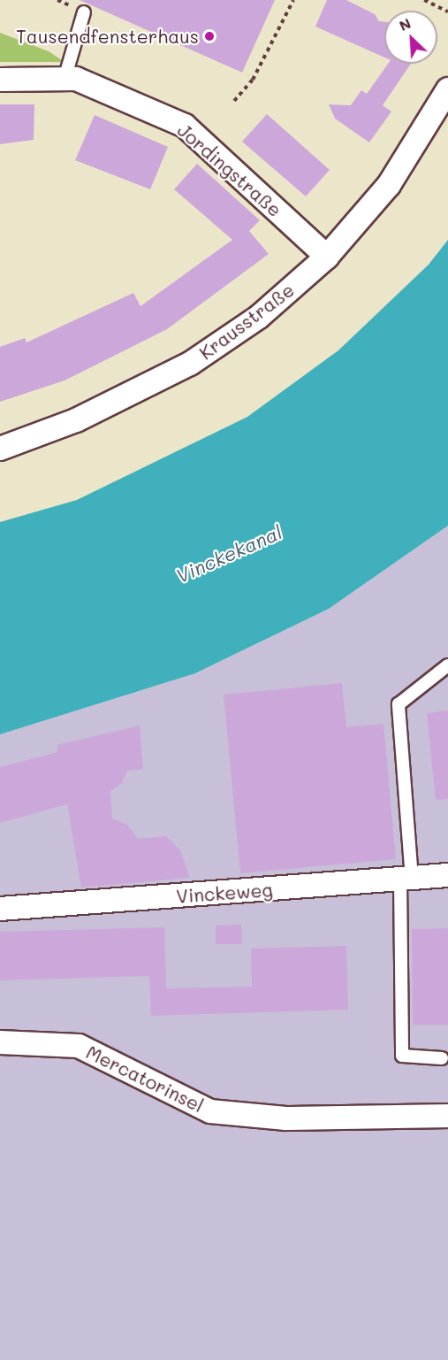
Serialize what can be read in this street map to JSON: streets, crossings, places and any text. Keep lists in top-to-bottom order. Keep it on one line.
{"streets":{"street":["Jordingstraße","Krausstraße","Vinckeweg","Mercatorinsel"]},"crossings":[["Jordingstraße","Krausstraße"]],"water":["Vinckekanal"],"places":["Tausendfensterhaus"],"north":"top left"}
